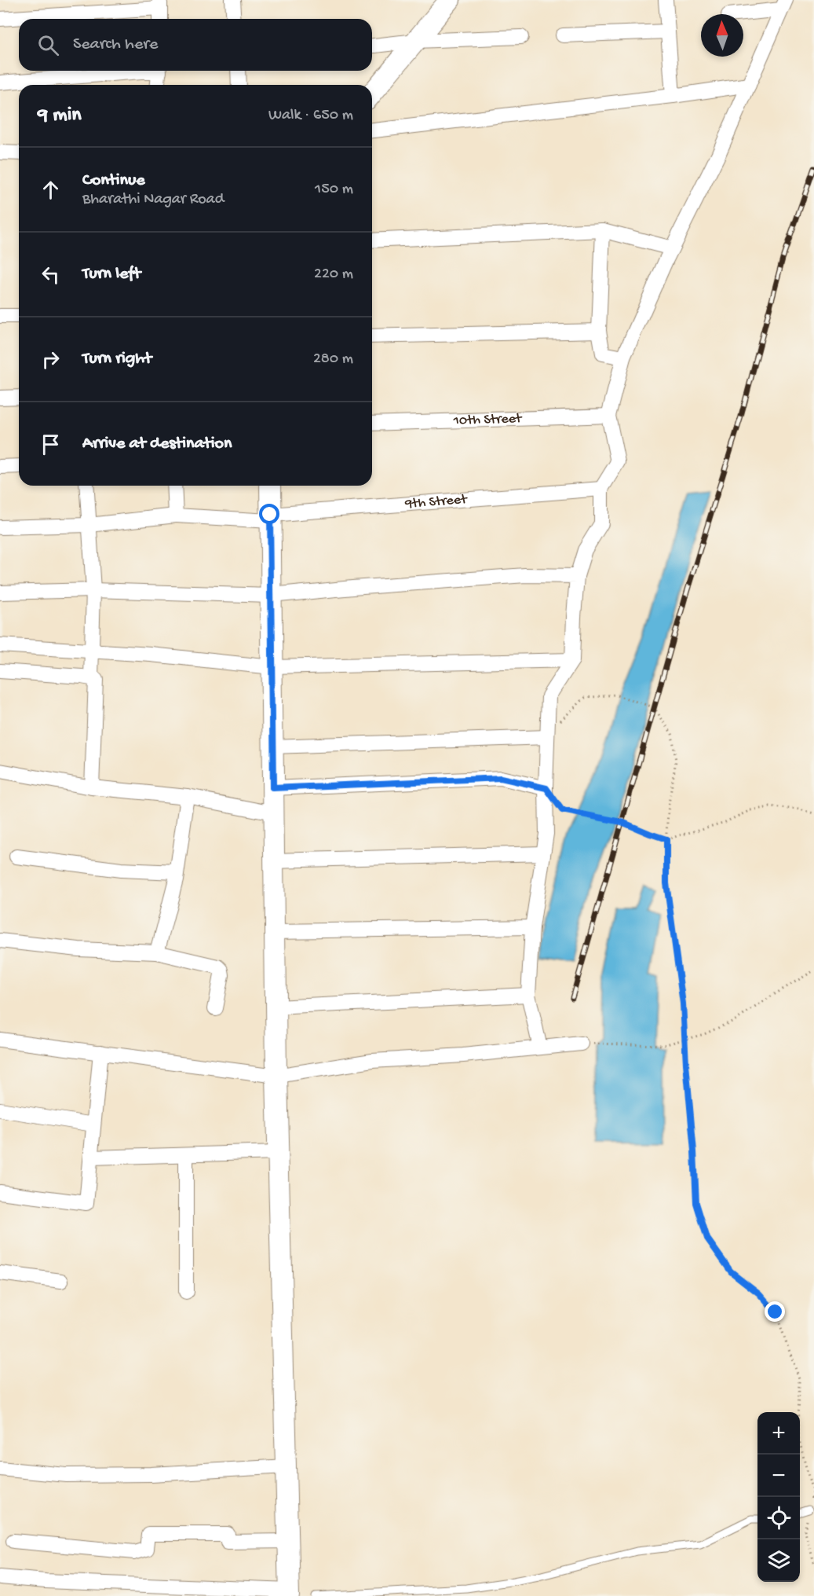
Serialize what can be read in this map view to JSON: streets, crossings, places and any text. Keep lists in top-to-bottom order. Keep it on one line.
{"streets":{"street":["10th Street","9th Street"]},"north":"top","page":{"search":"Search here","heading":["9 min","Walk · 650 m"],"list":[["Continue","Bharathi Nagar Road","150 m"],["Turn left","220 m"],["Turn right","280 m"],"Arrive at destination"],"map_buttons":["+","−"]}}
